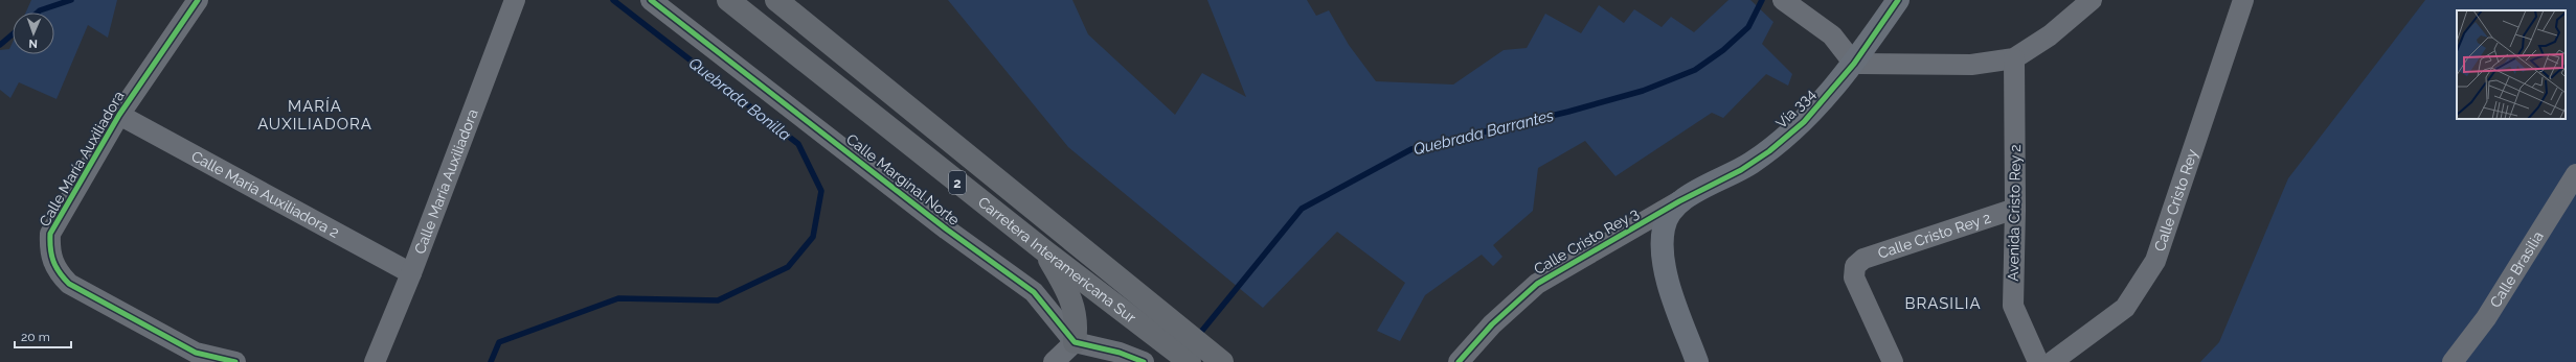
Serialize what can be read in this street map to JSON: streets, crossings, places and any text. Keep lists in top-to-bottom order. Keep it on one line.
{"streets":{"highway":["2","Carretera Interamericana Sur"],"street":["Vía 334","Calle María Auxiliadora","Calle Marginal Norte","Calle María Auxiliadora 2","Calle Cristo Rey","Avenida Cristo Rey 2","Calle Cristo Rey 2","Calle Cristo Rey 3","Calle Brasilia"]},"crossings":[["Vía 334","Calle Cristo Rey 3"],["Calle María Auxiliadora","Calle María Auxiliadora 2"],["Avenida Cristo Rey 2","Calle Cristo Rey 2"]],"districts":["MARÍA AUXILIADORA","BRASILIA"],"water":["Quebrada Bonilla","Quebrada Barrantes"],"scale_bar":"20 m","north":"bottom"}
